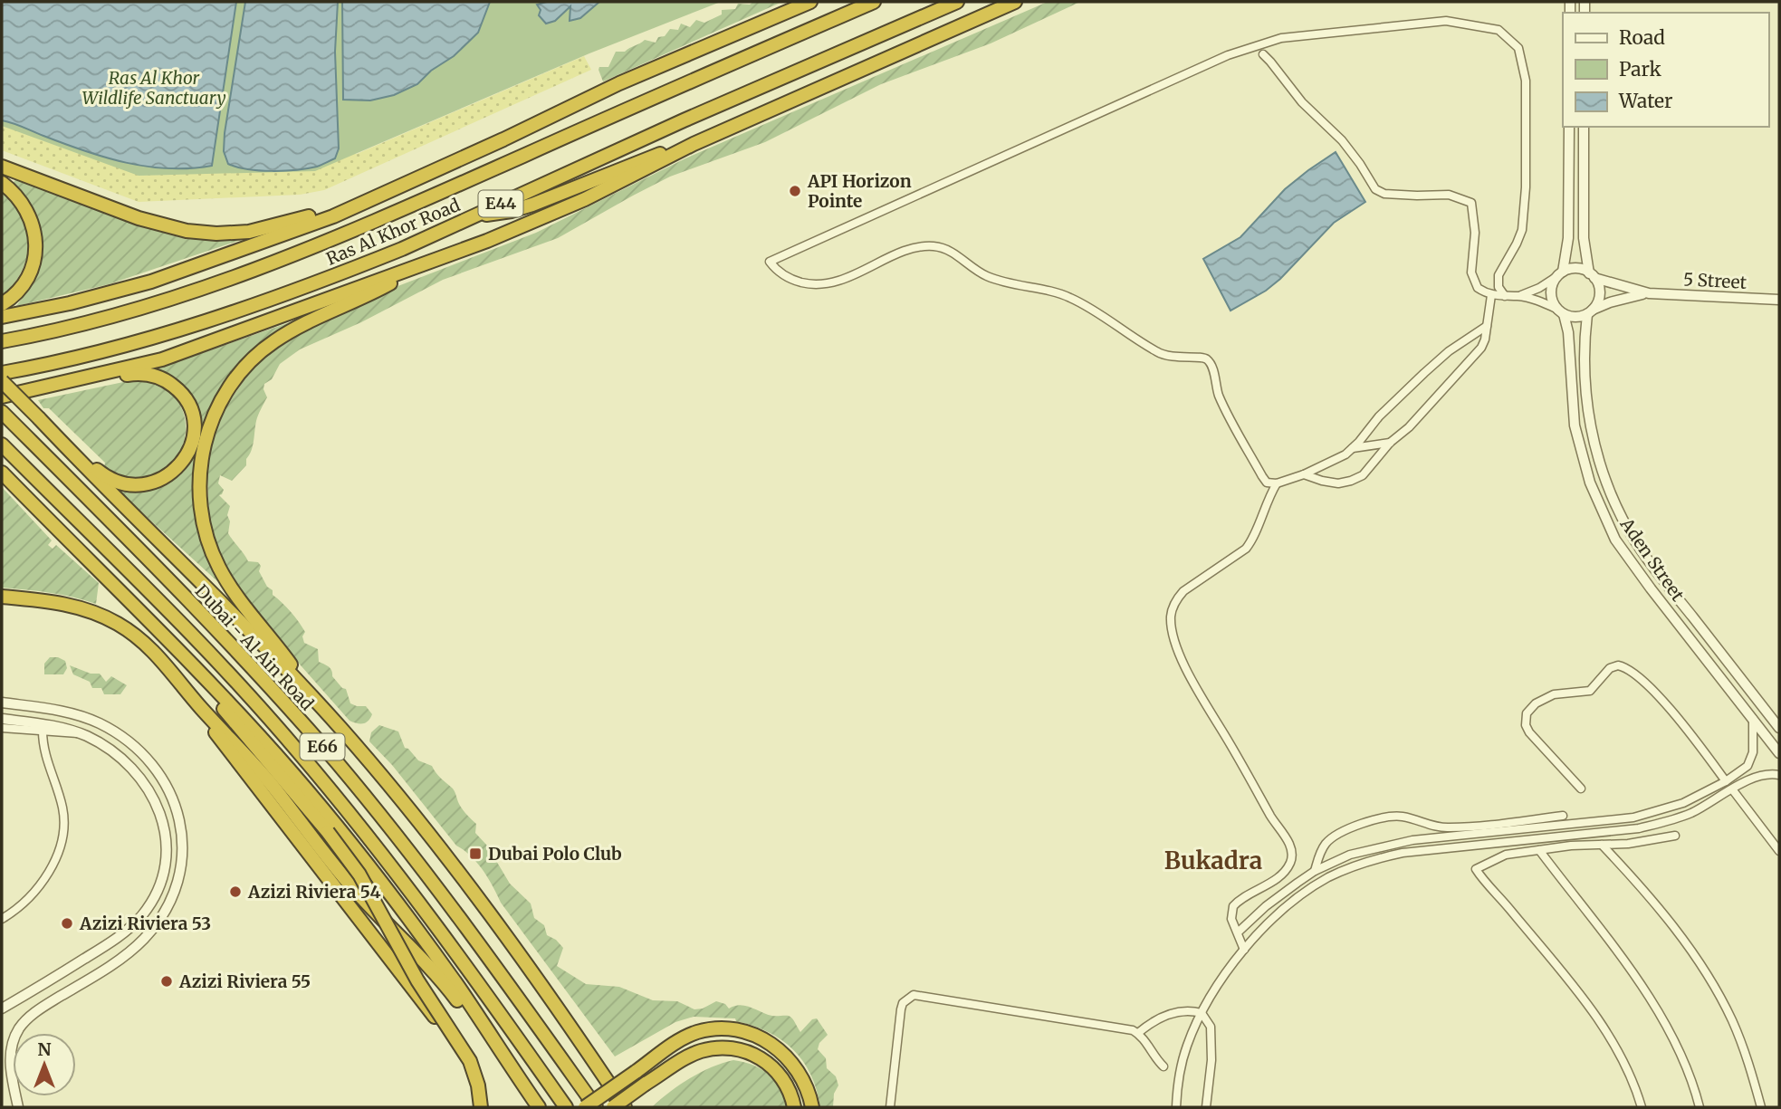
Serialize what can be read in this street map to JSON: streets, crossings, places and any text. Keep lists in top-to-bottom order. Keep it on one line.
{"streets":{"highway":["E44","Ras Al Khor Road","Dubai - Al Ain Road","E66"],"street":["5 Street","Aden Street"]},"crossings":[["5 Street","Aden Street"]],"districts":["Bukadra"],"parks":["Ras Al Khor Wildlife Sanctuary"],"places":{"other":["API Horizon Pointe","Azizi Riviera 54","Azizi Riviera 53","Azizi Riviera 55"],"transit":["Dubai Polo Club"]},"legend":["Road","Park","Water"],"north":"top"}
